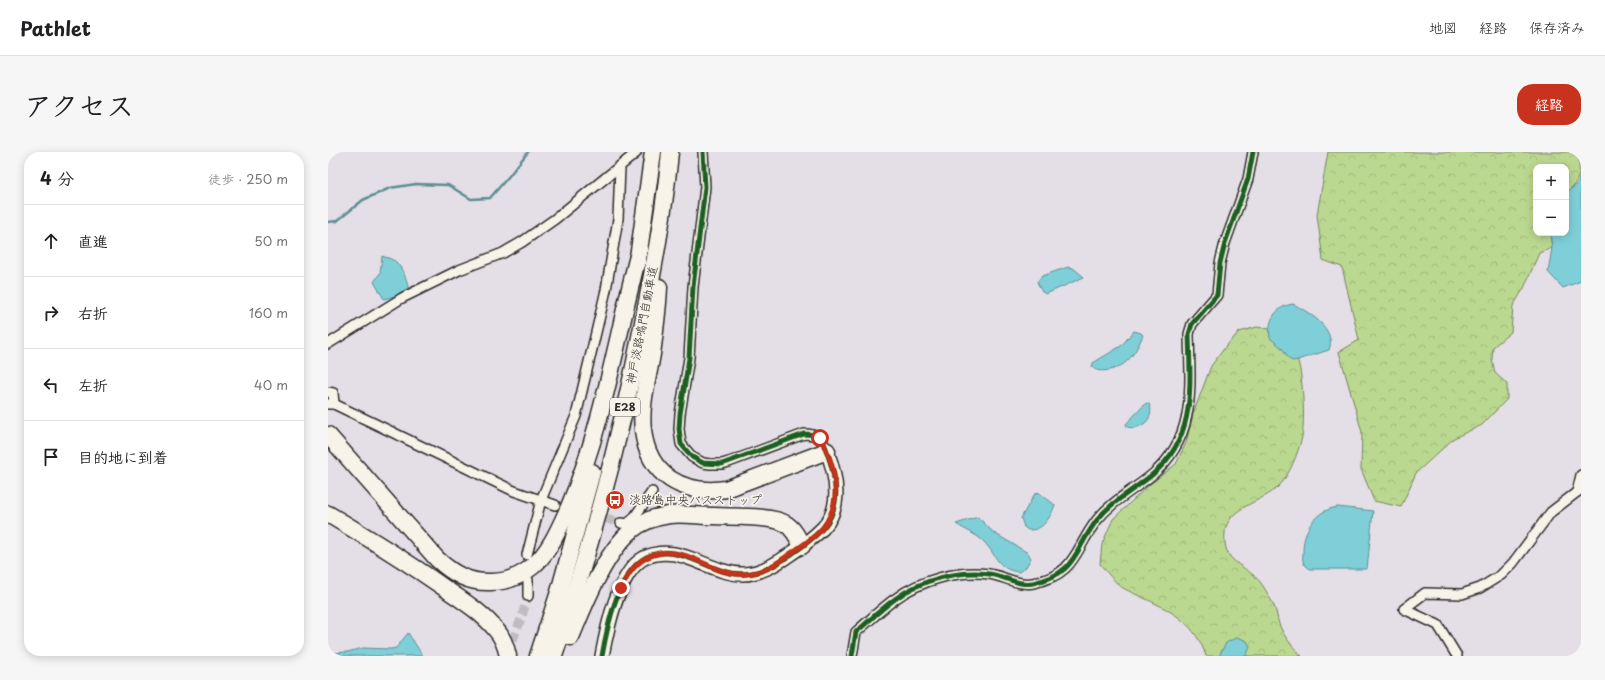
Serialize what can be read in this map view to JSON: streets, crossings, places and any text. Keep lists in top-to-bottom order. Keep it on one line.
{"streets":{"highway":["神戸淡路鳴門自動車道","E28"]},"places":{"bus stop":["淡路島中央バスストップ"]},"page":{"header":"Pathlet","nav":["地図","経路","保存済み"],"title":"アクセス","buttons":"経路","heading":["4 分","徒歩 · 250 m"],"map_buttons":["+","−"],"list":[["直進","50 m"],["右折","160 m"],["左折","40 m"],"目的地に到着"]}}
